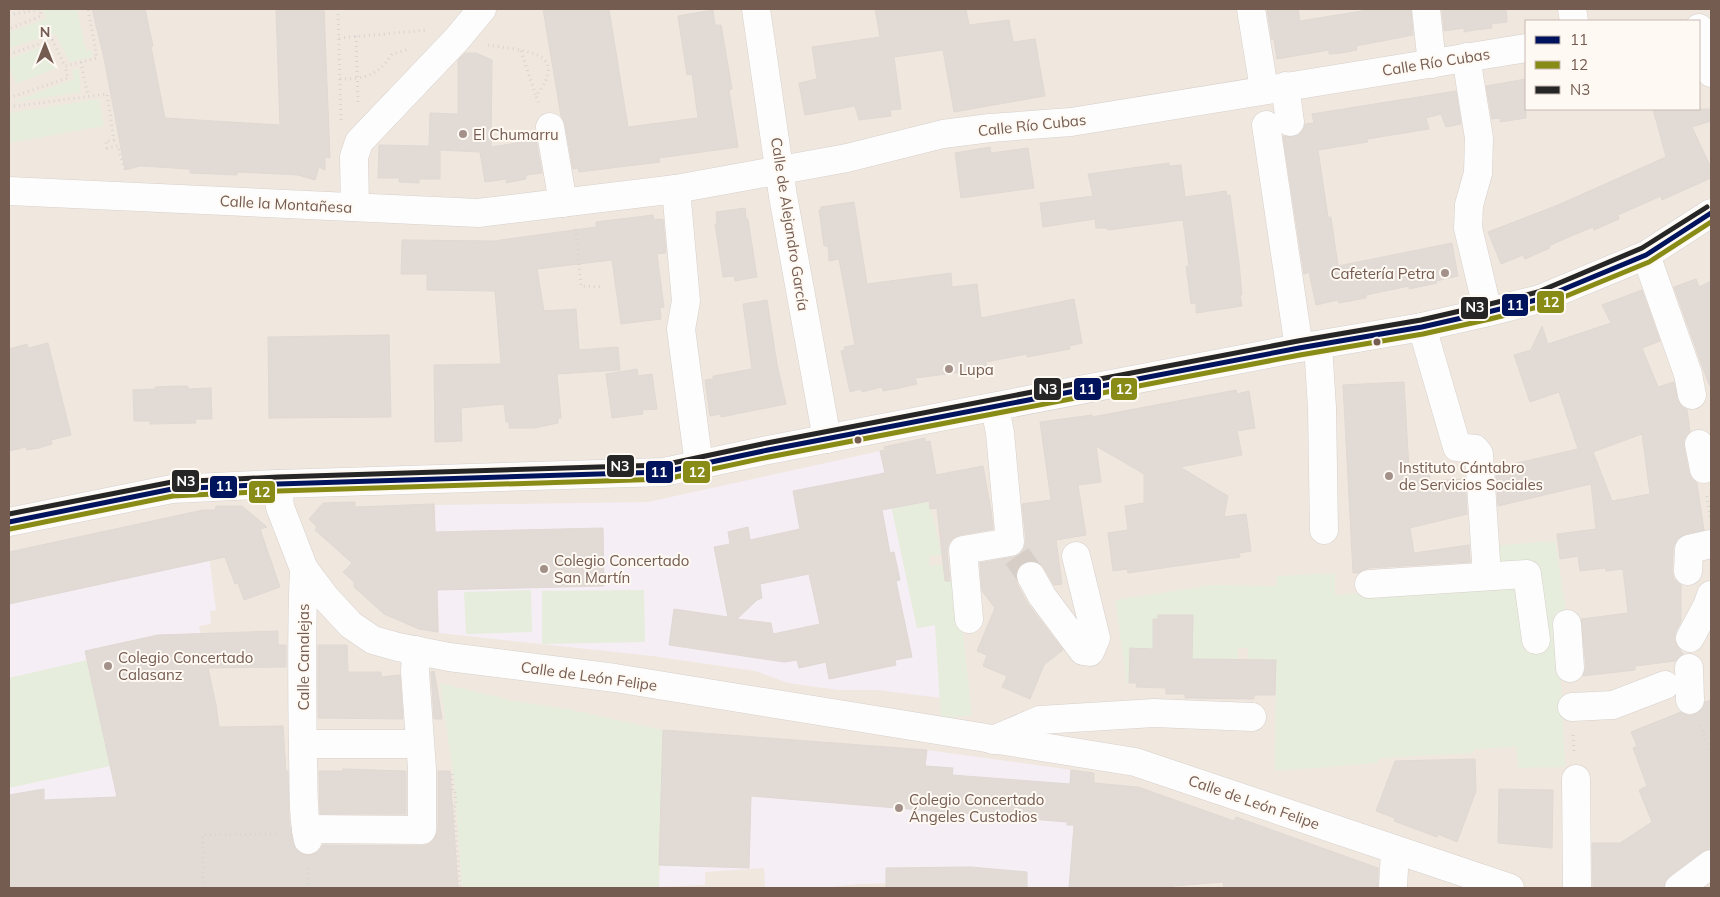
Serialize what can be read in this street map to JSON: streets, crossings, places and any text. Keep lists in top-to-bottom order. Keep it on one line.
{"streets":{"street":["Calle Río Cubas","Calle la Montañesa","Calle de Alejandro García","Calle Canalejas","Calle de León Felipe"]},"crossings":[["Calle Río Cubas","Calle la Montañesa"],["Calle Río Cubas","Calle de Alejandro García"],["Calle la Montañesa","Calle de Alejandro García"],["Calle Canalejas","Calle de León Felipe"]],"places":["El Chumarru","Cafetería Petra","Lupa","Instituto Cántabro de Servicios Sociales","Colegio Concertado San Martín","Colegio Concertado Calasanz","Colegio Concertado Ángeles Custodios"],"lines":["transit line N3","transit line 11","transit line 12"],"legend":["11","12","N3"],"north":"top"}
